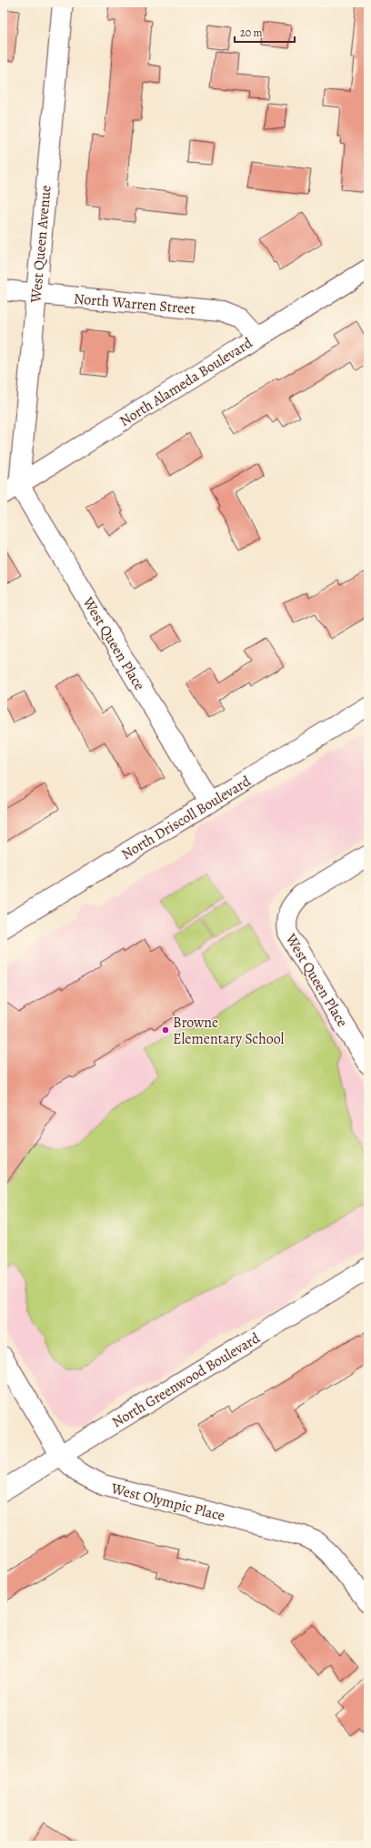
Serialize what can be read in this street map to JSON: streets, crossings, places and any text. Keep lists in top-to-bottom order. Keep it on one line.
{"streets":{"street":["West Queen Avenue","North Warren Street","North Alameda Boulevard","West Queen Place","North Driscoll Boulevard","North Greenwood Boulevard","West Olympic Place"]},"crossings":[["West Queen Avenue","North Warren Street"],["West Queen Avenue","North Alameda Boulevard"],["West Queen Avenue","West Queen Place"],["North Warren Street","North Alameda Boulevard"],["North Alameda Boulevard","West Queen Place"],["West Queen Place","North Driscoll Boulevard"],["North Greenwood Boulevard","West Olympic Place"]],"places":["Browne Elementary School"],"scale_bar":"20 m"}
